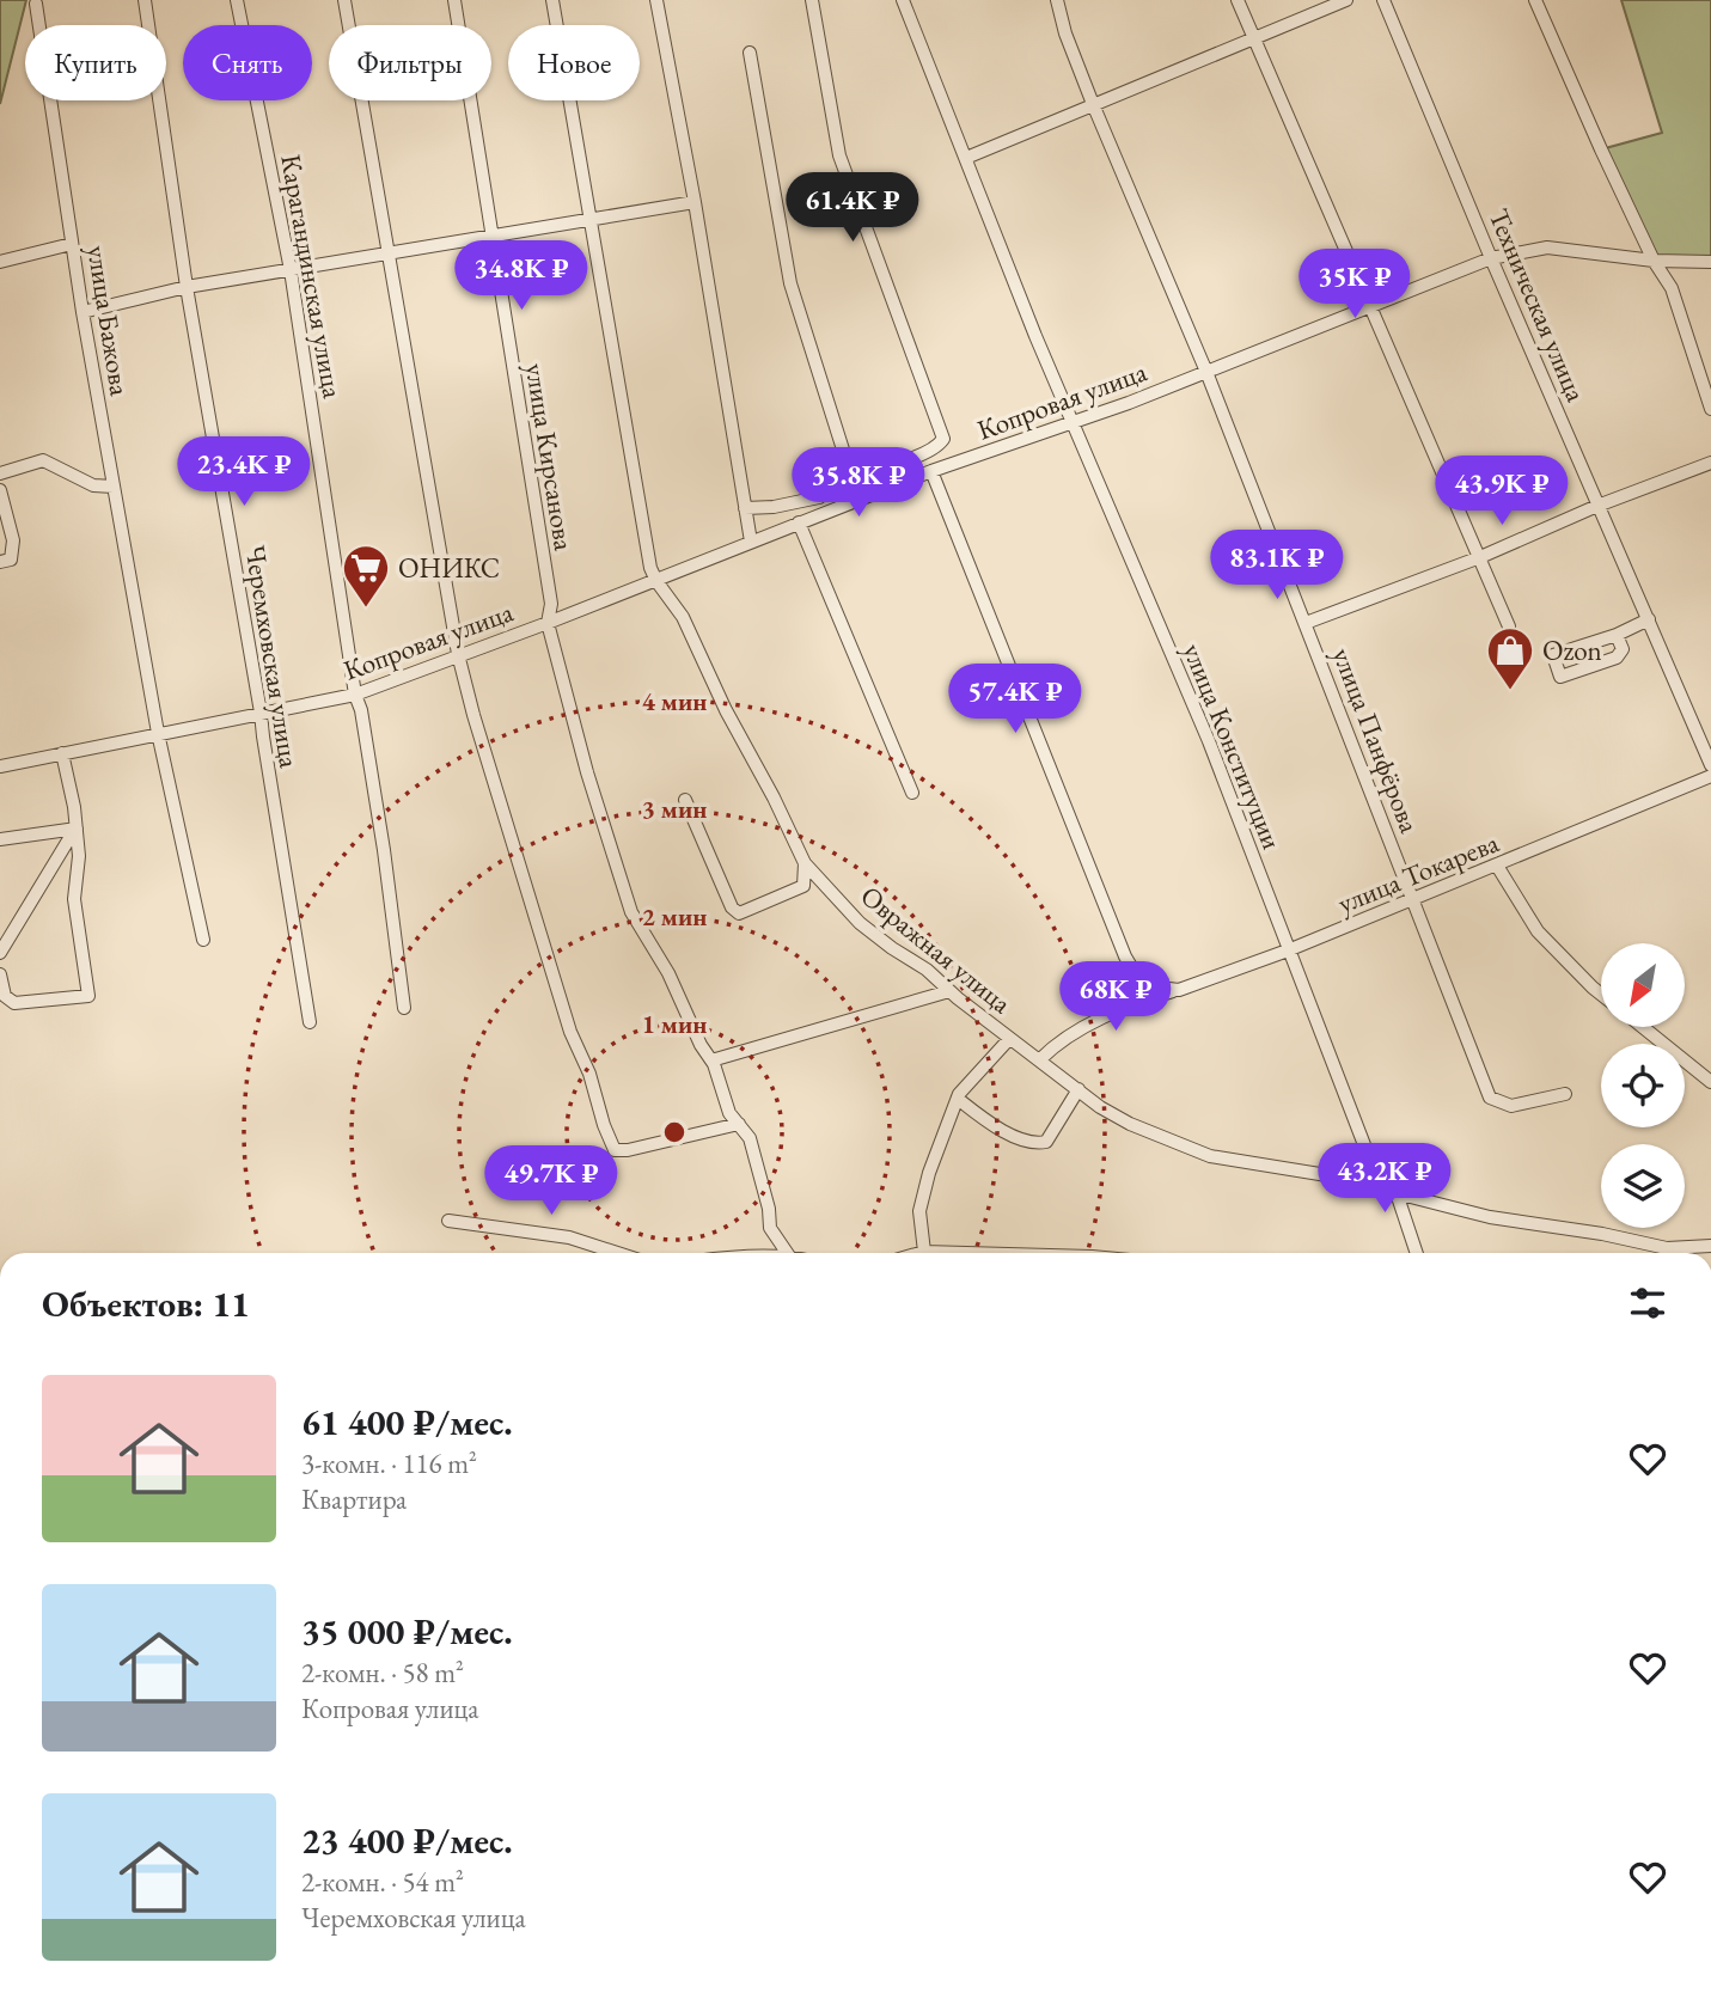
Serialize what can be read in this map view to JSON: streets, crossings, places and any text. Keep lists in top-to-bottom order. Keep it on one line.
{"streets":{"street":["Карагандинская улица","Техническая улица","улица Бажова","Копровая улица","улица Кирсанова","Черемховская улица","улица Панфёрова","улица Конституции","улица Токарева","Овражная улица"]},"crossings":[["Карагандинская улица","Копровая улица"],["Техническая улица","Копровая улица"],["улица Бажова","Копровая улица"],["Копровая улица","улица Кирсанова"],["Копровая улица","Черемховская улица"],["Копровая улица","улица Панфёрова"],["Копровая улица","улица Конституции"],["Копровая улица","Овражная улица"],["улица Панфёрова","улица Токарева"],["улица Конституции","улица Токарева"],["улица Конституции","Овражная улица"],["улица Токарева","Овражная улица"]],"places":{"supermarket":["ОНИКС"],"shop":["Ozon"]},"north":"bottom left","page":{"chip":["Купить","Снять","Фильтры","Новое"],"price":["61.4K ₽","34.8K ₽","35K ₽","23.4K ₽","35.8K ₽","43.9K ₽","83.1K ₽","57.4K ₽","68K ₽","43.2K ₽","49.7K ₽"],"heading":"Объектов: 11","list":[{"name":"61 400 ₽/мес.","note":"3-комн. · 116 m² · Квартира"},{"name":"35 000 ₽/мес.","note":"2-комн. · 58 m² · Копровая улица"},{"name":"23 400 ₽/мес.","note":"2-комн. · 54 m² · Черемховская улица"}]},"rings":["4 мин","3 мин","2 мин","1 мин"]}
